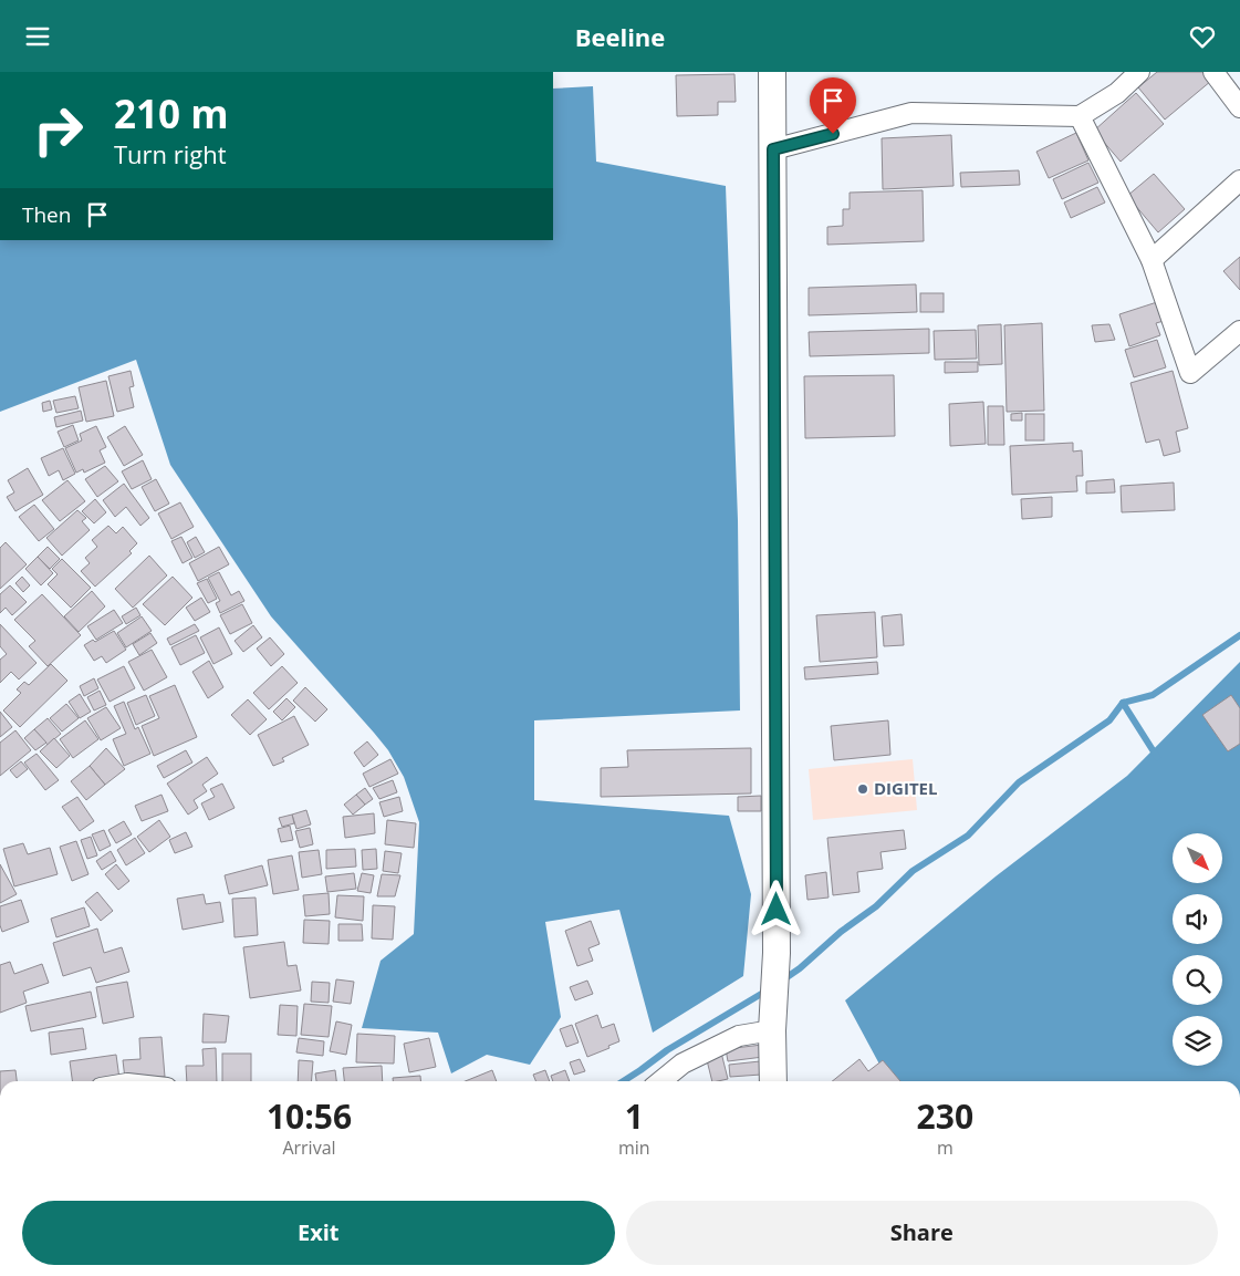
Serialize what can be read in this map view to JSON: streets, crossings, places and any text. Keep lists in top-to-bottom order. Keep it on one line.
{"places":["DIGITEL"],"north":"bottom right","page":{"header":"Beeline","turn":["210 m","Turn right"],"then":"Then","eta":["10:56","Arrival","1","min","230","m"],"buttons":["Exit","Share"]}}
